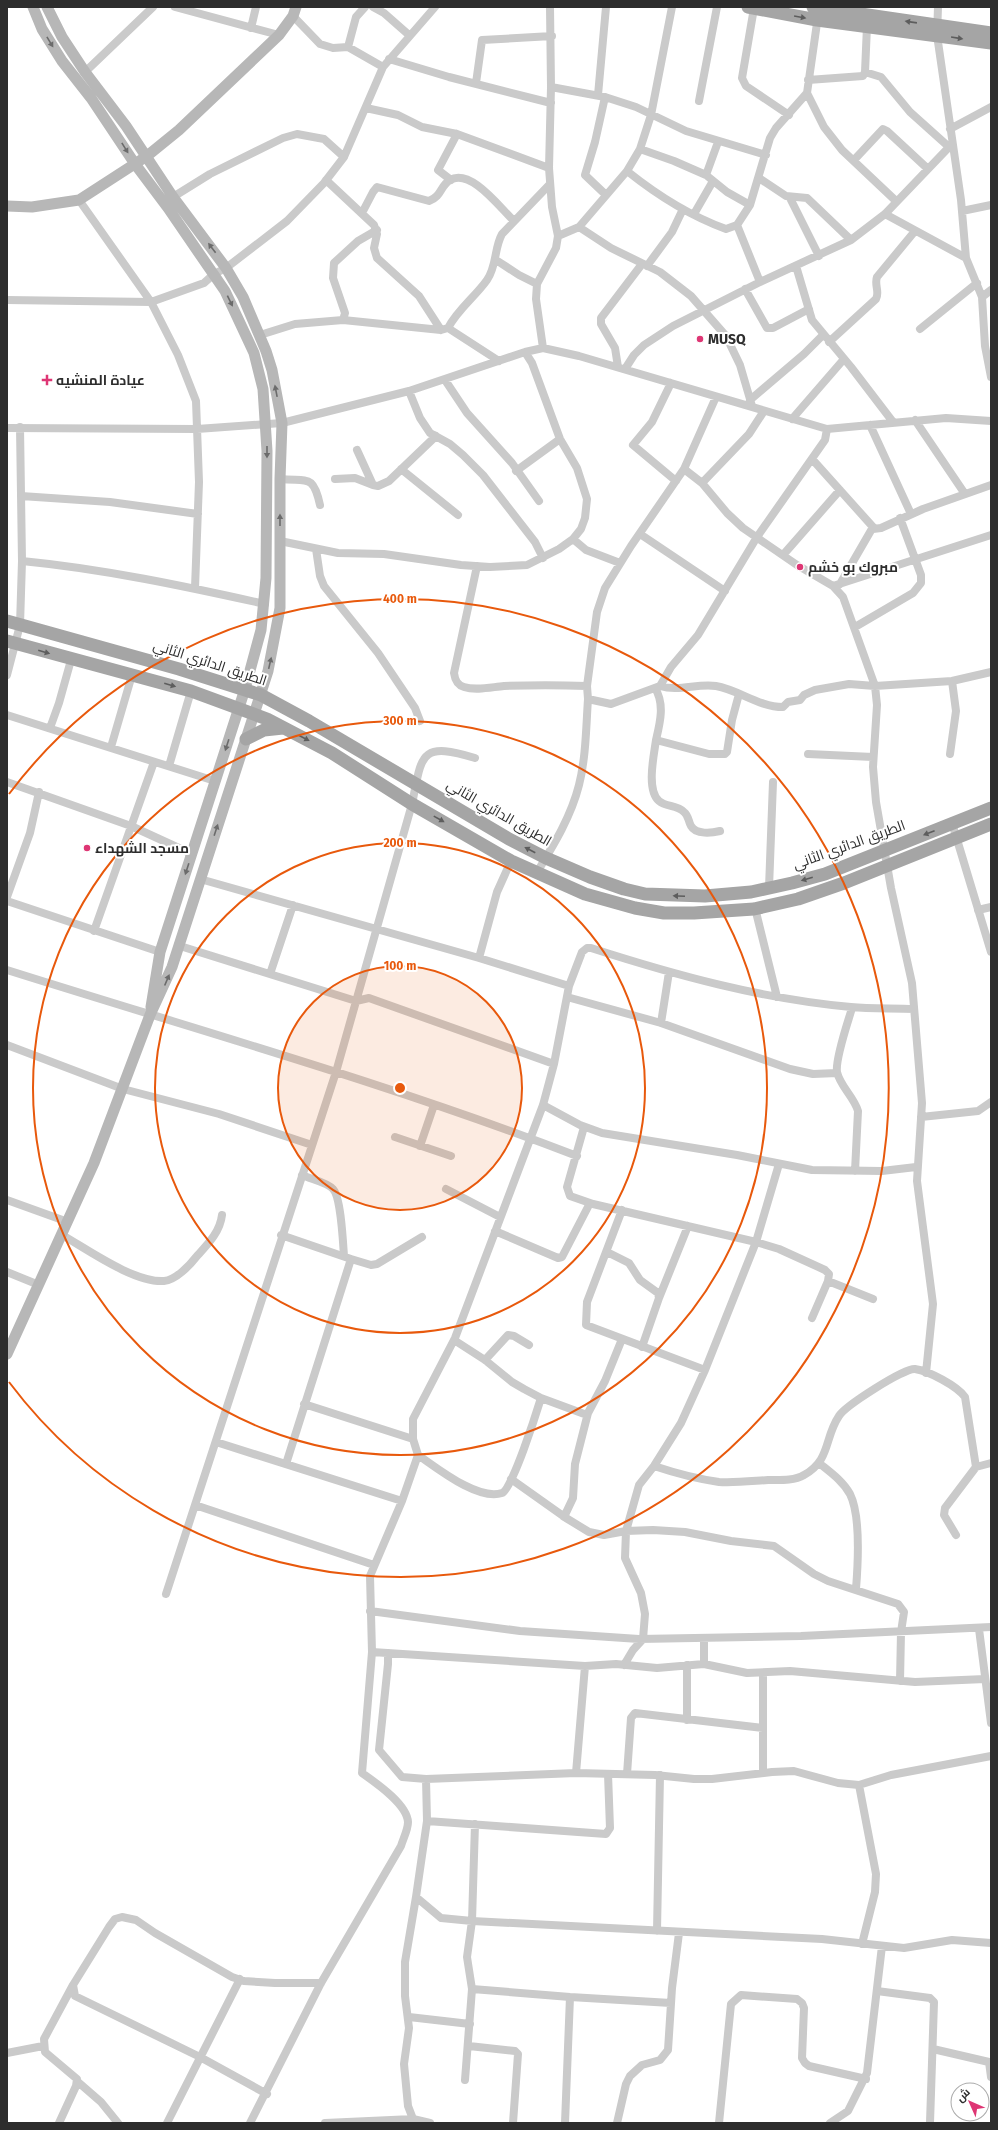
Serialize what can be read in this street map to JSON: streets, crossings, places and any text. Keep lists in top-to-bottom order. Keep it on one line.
{"streets":{"main road":["الطريق الدائري الثاني"]},"places":{"other":["MUSQ","مبروك بو خشم","مسجد الشهداء"],"health":["عيادة المنشيه"]},"north":"top left","rings":["400 m","300 m","200 m","100 m"]}
